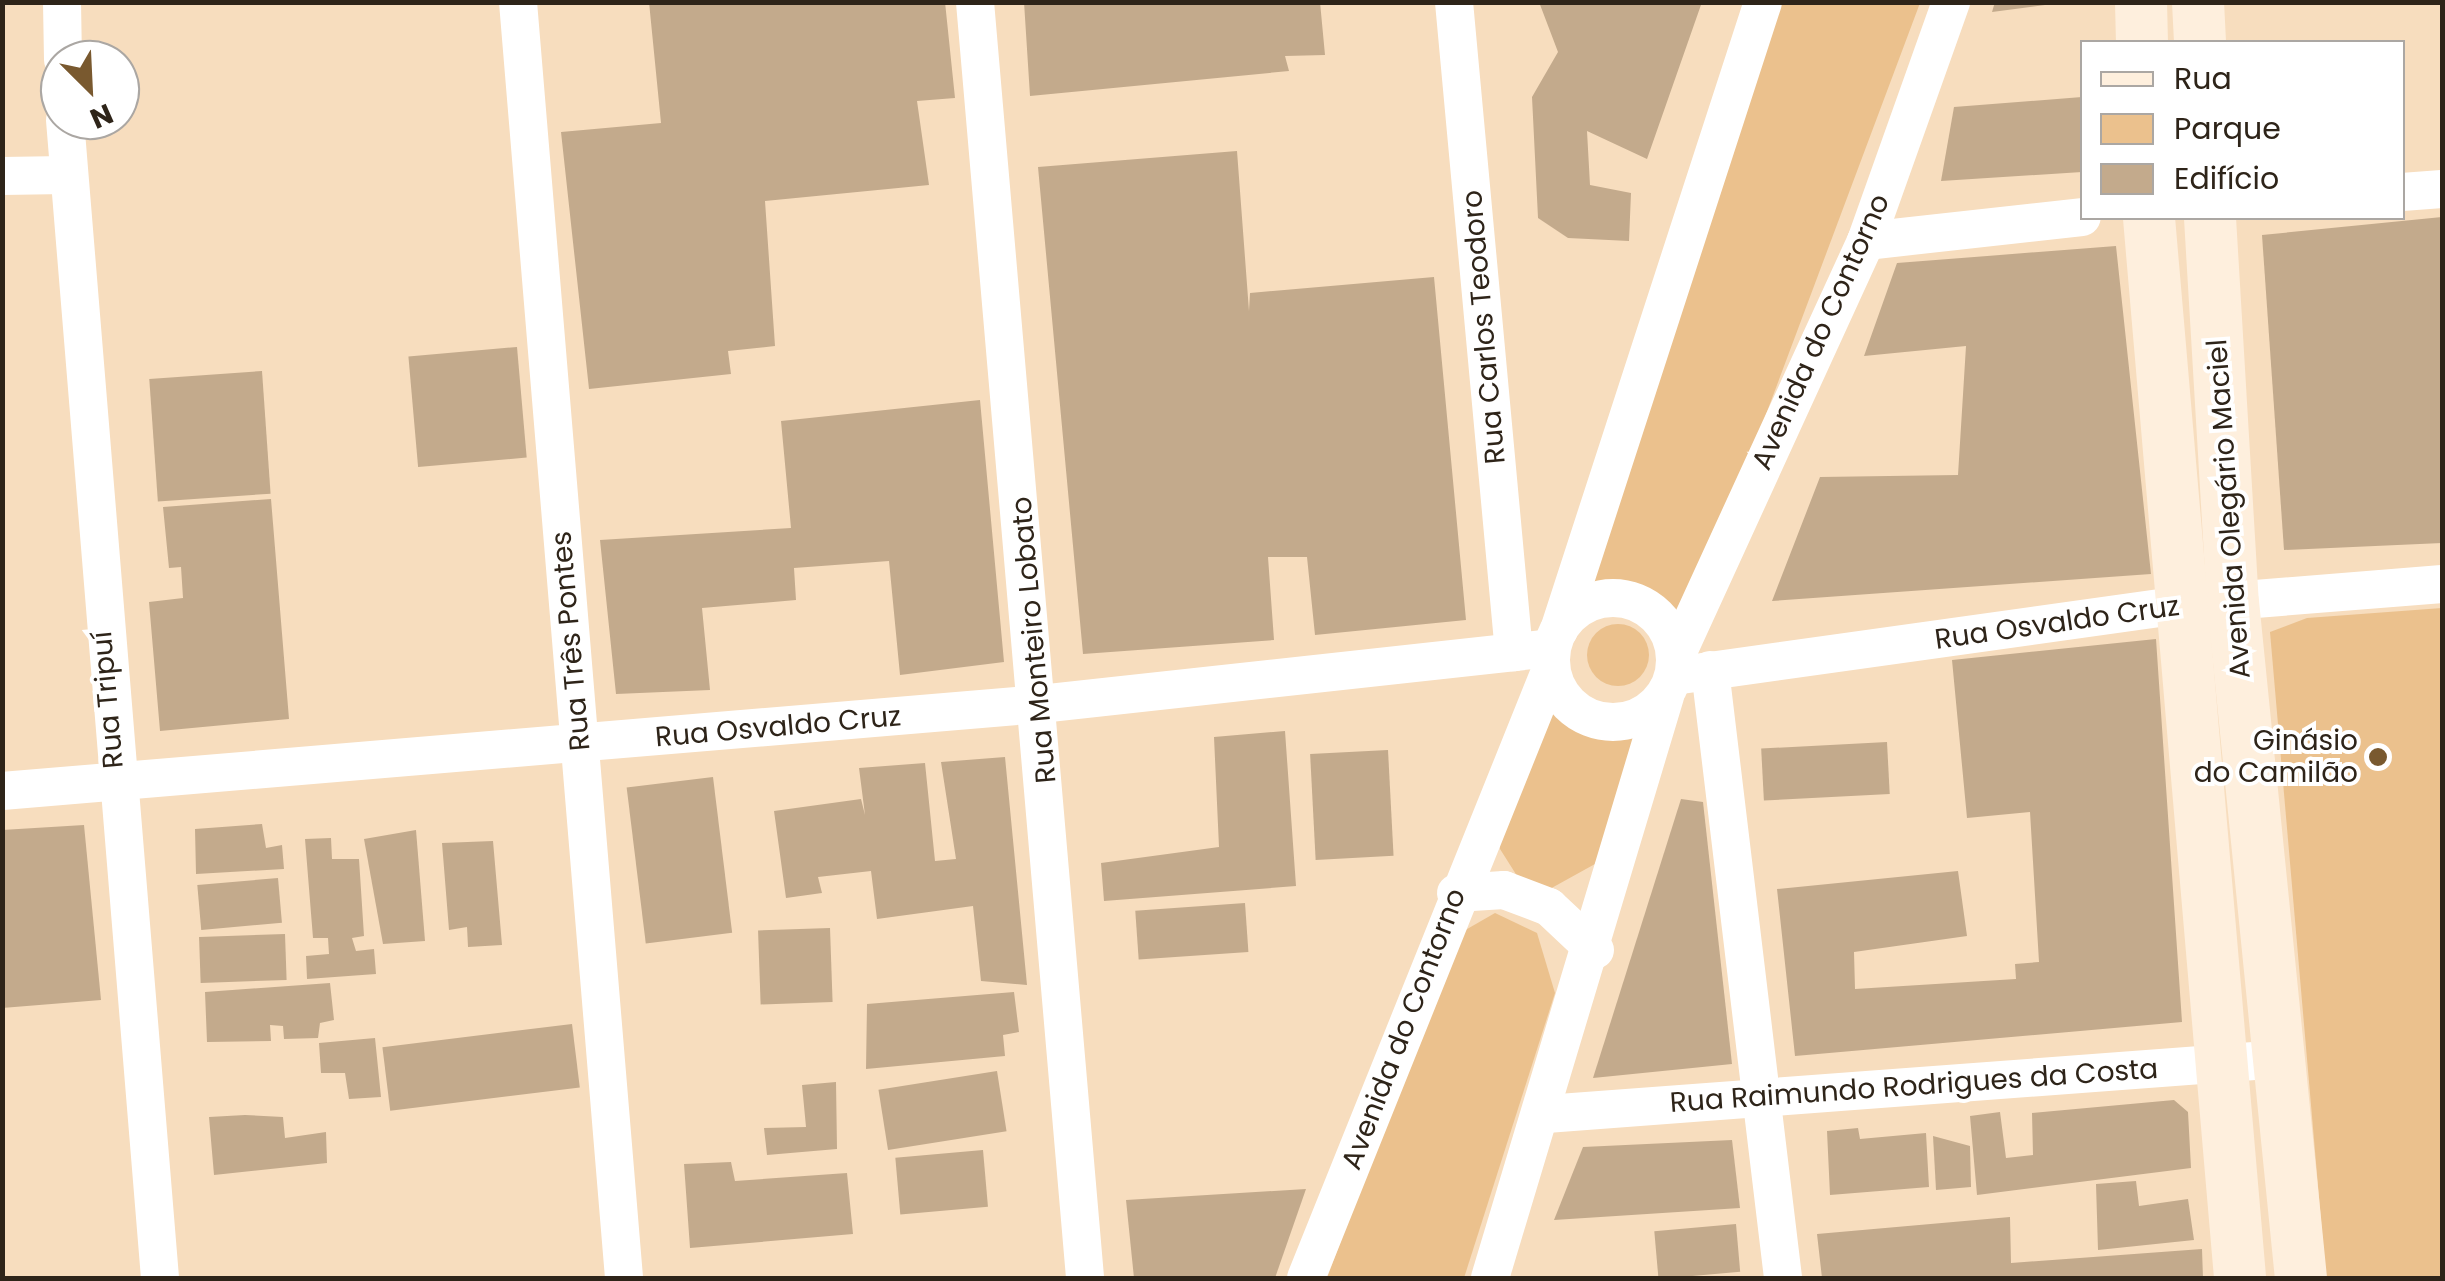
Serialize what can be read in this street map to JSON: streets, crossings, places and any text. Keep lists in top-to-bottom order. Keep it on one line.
{"streets":{"main road":["Avenida Olegário Maciel"],"street":["Rua Carlos Teodoro","Avenida do Contorno","Rua Osvaldo Cruz","Rua Monteiro Lobato","Rua Três Pontes","Rua Tripuí","Rua Raimundo Rodrigues da Costa"]},"crossings":[["Rua Carlos Teodoro","Avenida do Contorno"],["Rua Carlos Teodoro","Rua Osvaldo Cruz"],["Avenida do Contorno","Rua Osvaldo Cruz"],["Avenida do Contorno","Rua Raimundo Rodrigues da Costa"],["Avenida Olegário Maciel","Rua Osvaldo Cruz"],["Avenida Olegário Maciel","Rua Raimundo Rodrigues da Costa"],["Rua Osvaldo Cruz","Rua Monteiro Lobato"],["Rua Osvaldo Cruz","Rua Três Pontes"],["Rua Osvaldo Cruz","Rua Tripuí"]],"places":["Ginásio do Camilão"],"legend":["Rua","Parque","Edifício"],"north":"bottom right"}
